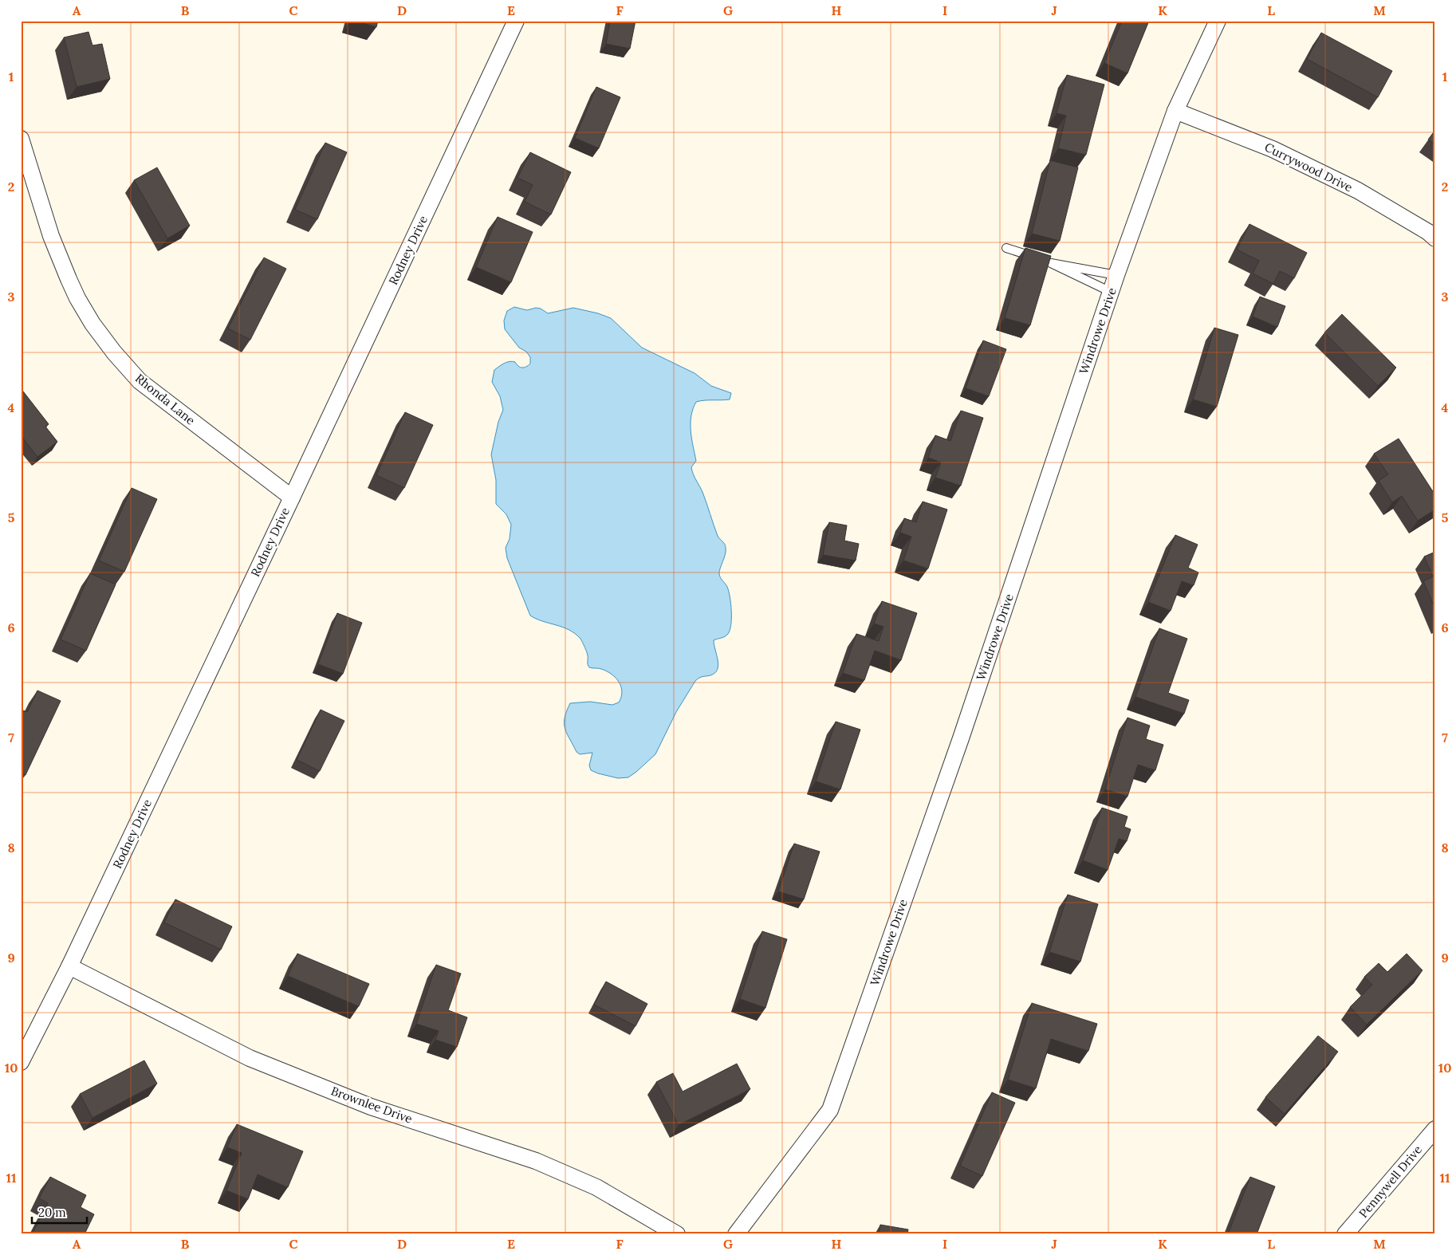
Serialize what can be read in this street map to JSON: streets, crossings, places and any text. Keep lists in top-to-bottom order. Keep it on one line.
{"streets":{"street":["Currywood Drive","Rodney Drive","Windrowe Drive","Rhonda Lane","Brownlee Drive","Pennywell Drive"]},"crossings":[["Currywood Drive","Windrowe Drive"],["Rodney Drive","Rhonda Lane"],["Rodney Drive","Brownlee Drive"]],"scale_bar":"20 m","grid":{"columns":["A","B","C","D","E","F","G","H","I","J","K","L","M"],"rows":["1","2","3","4","5","6","7","8","9","10","11"]}}
